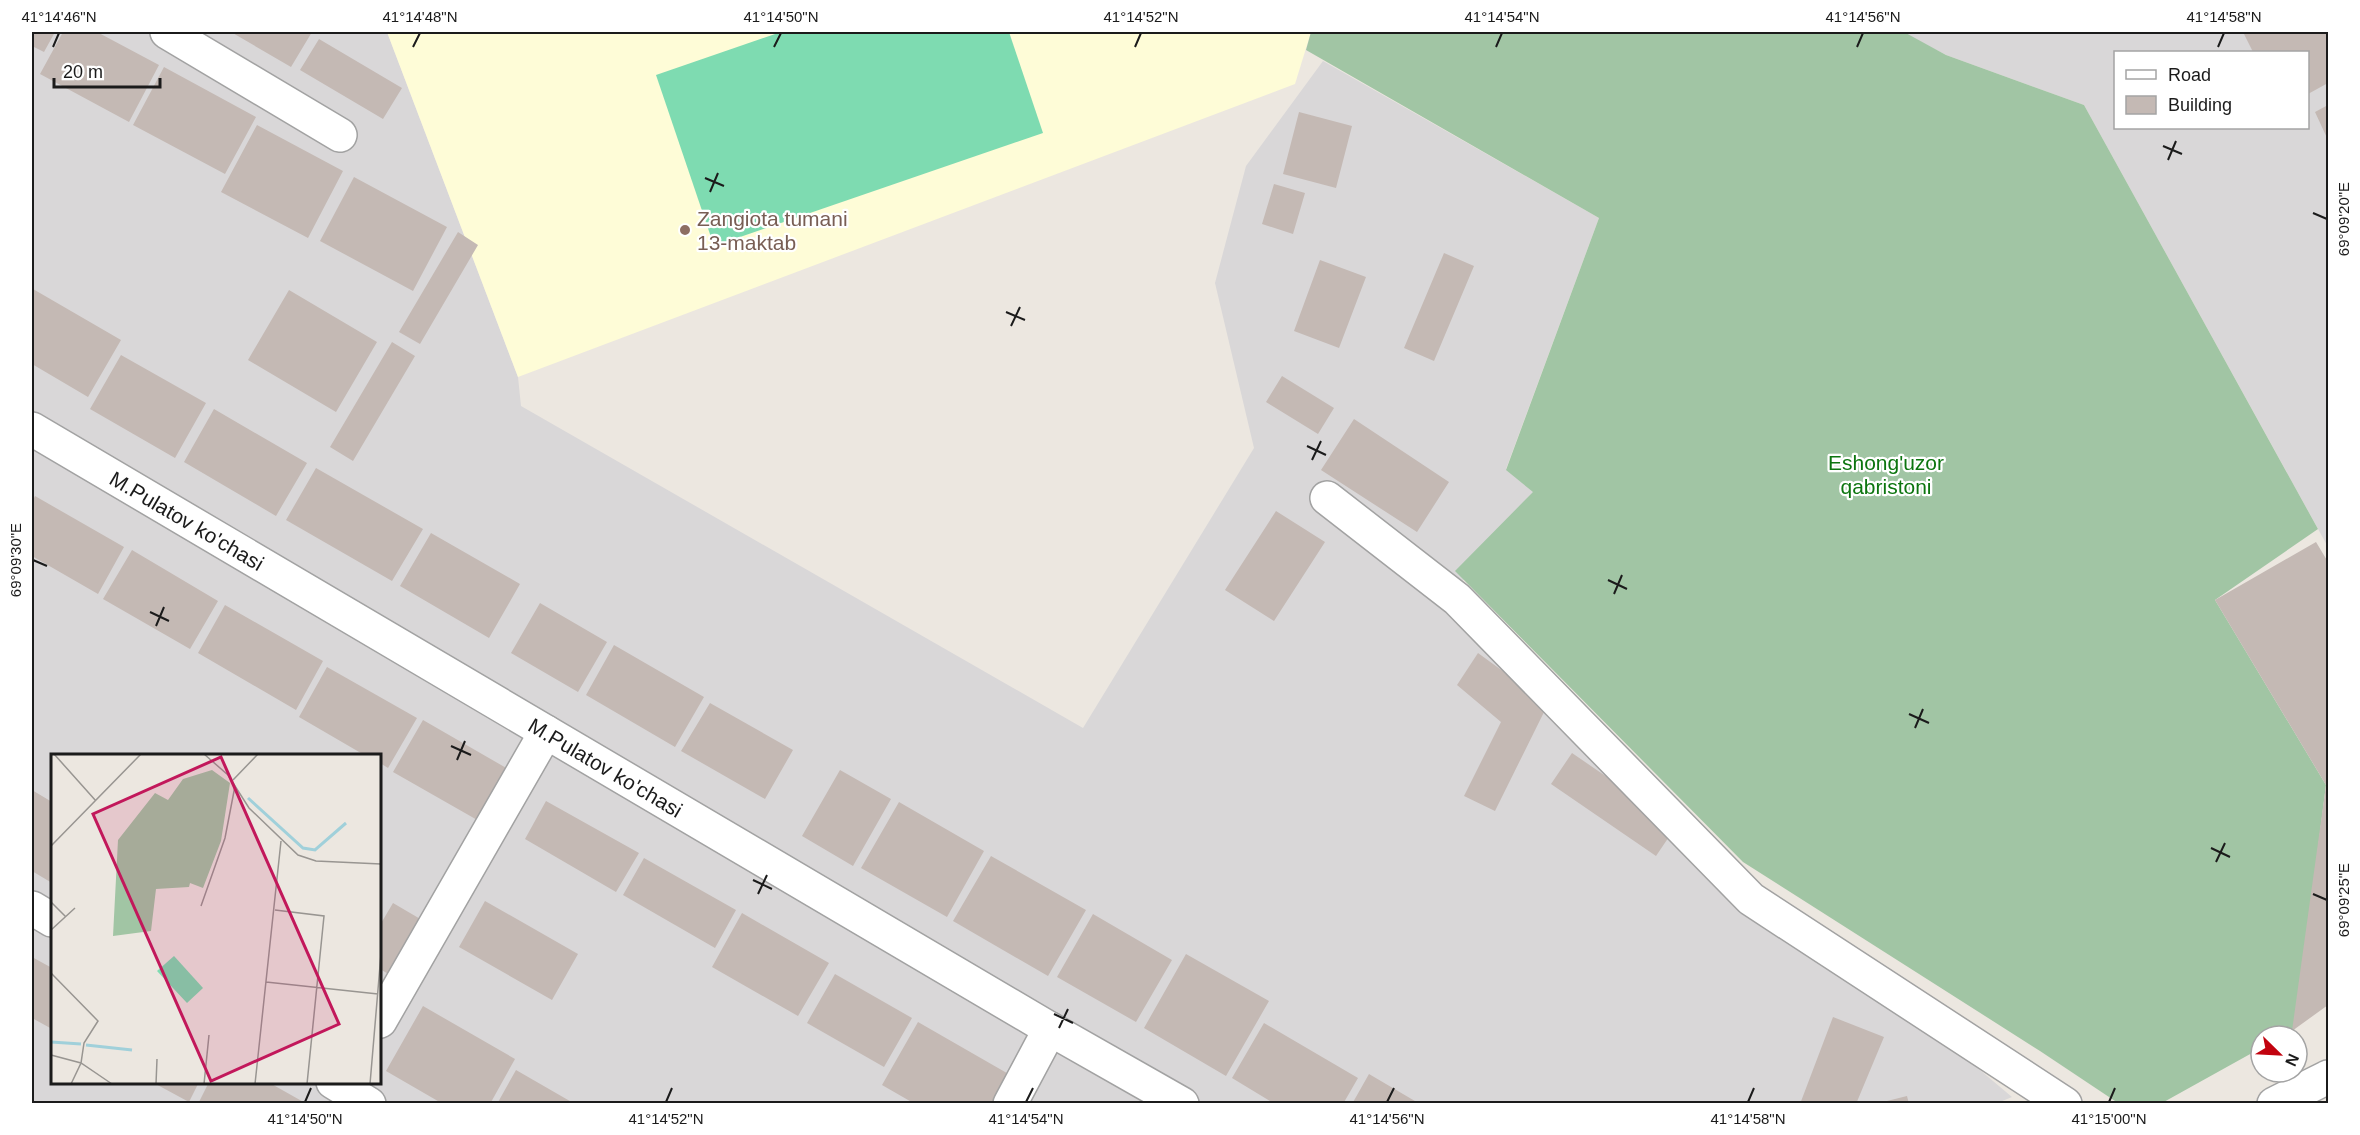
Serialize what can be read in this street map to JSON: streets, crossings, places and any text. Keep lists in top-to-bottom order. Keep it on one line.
{"streets":{"street":["M.Pulatov ko'chasi"]},"parks":["Eshong'uzor qabristoni"],"places":["Zangiota tumani 13-maktab"],"legend":["Road","Building"],"scale_bar":"20 m","north":"bottom right","coordinates":["41°14'46\"N","41°14'48\"N","41°14'50\"N","41°14'52\"N","41°14'54\"N","41°14'56\"N","41°14'58\"N","69°09'20\"E","69°09'30\"E","69°09'25\"E","41°15'00\"N"]}
